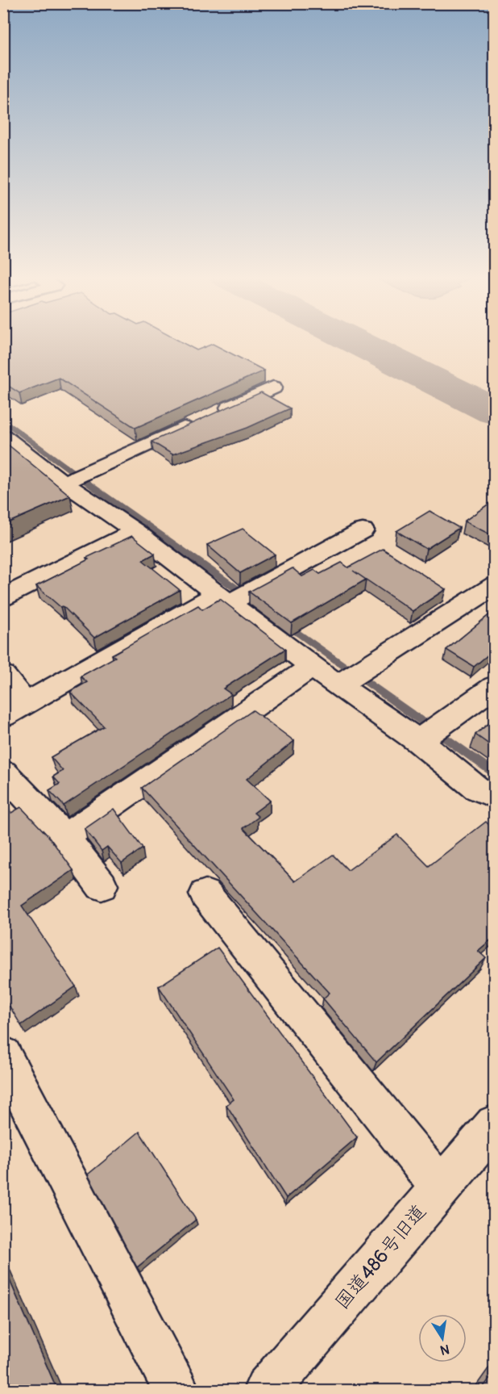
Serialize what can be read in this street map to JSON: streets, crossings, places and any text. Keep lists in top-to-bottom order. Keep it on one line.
{"streets":{"main road":["国道486号旧道"]},"north":"bottom"}
